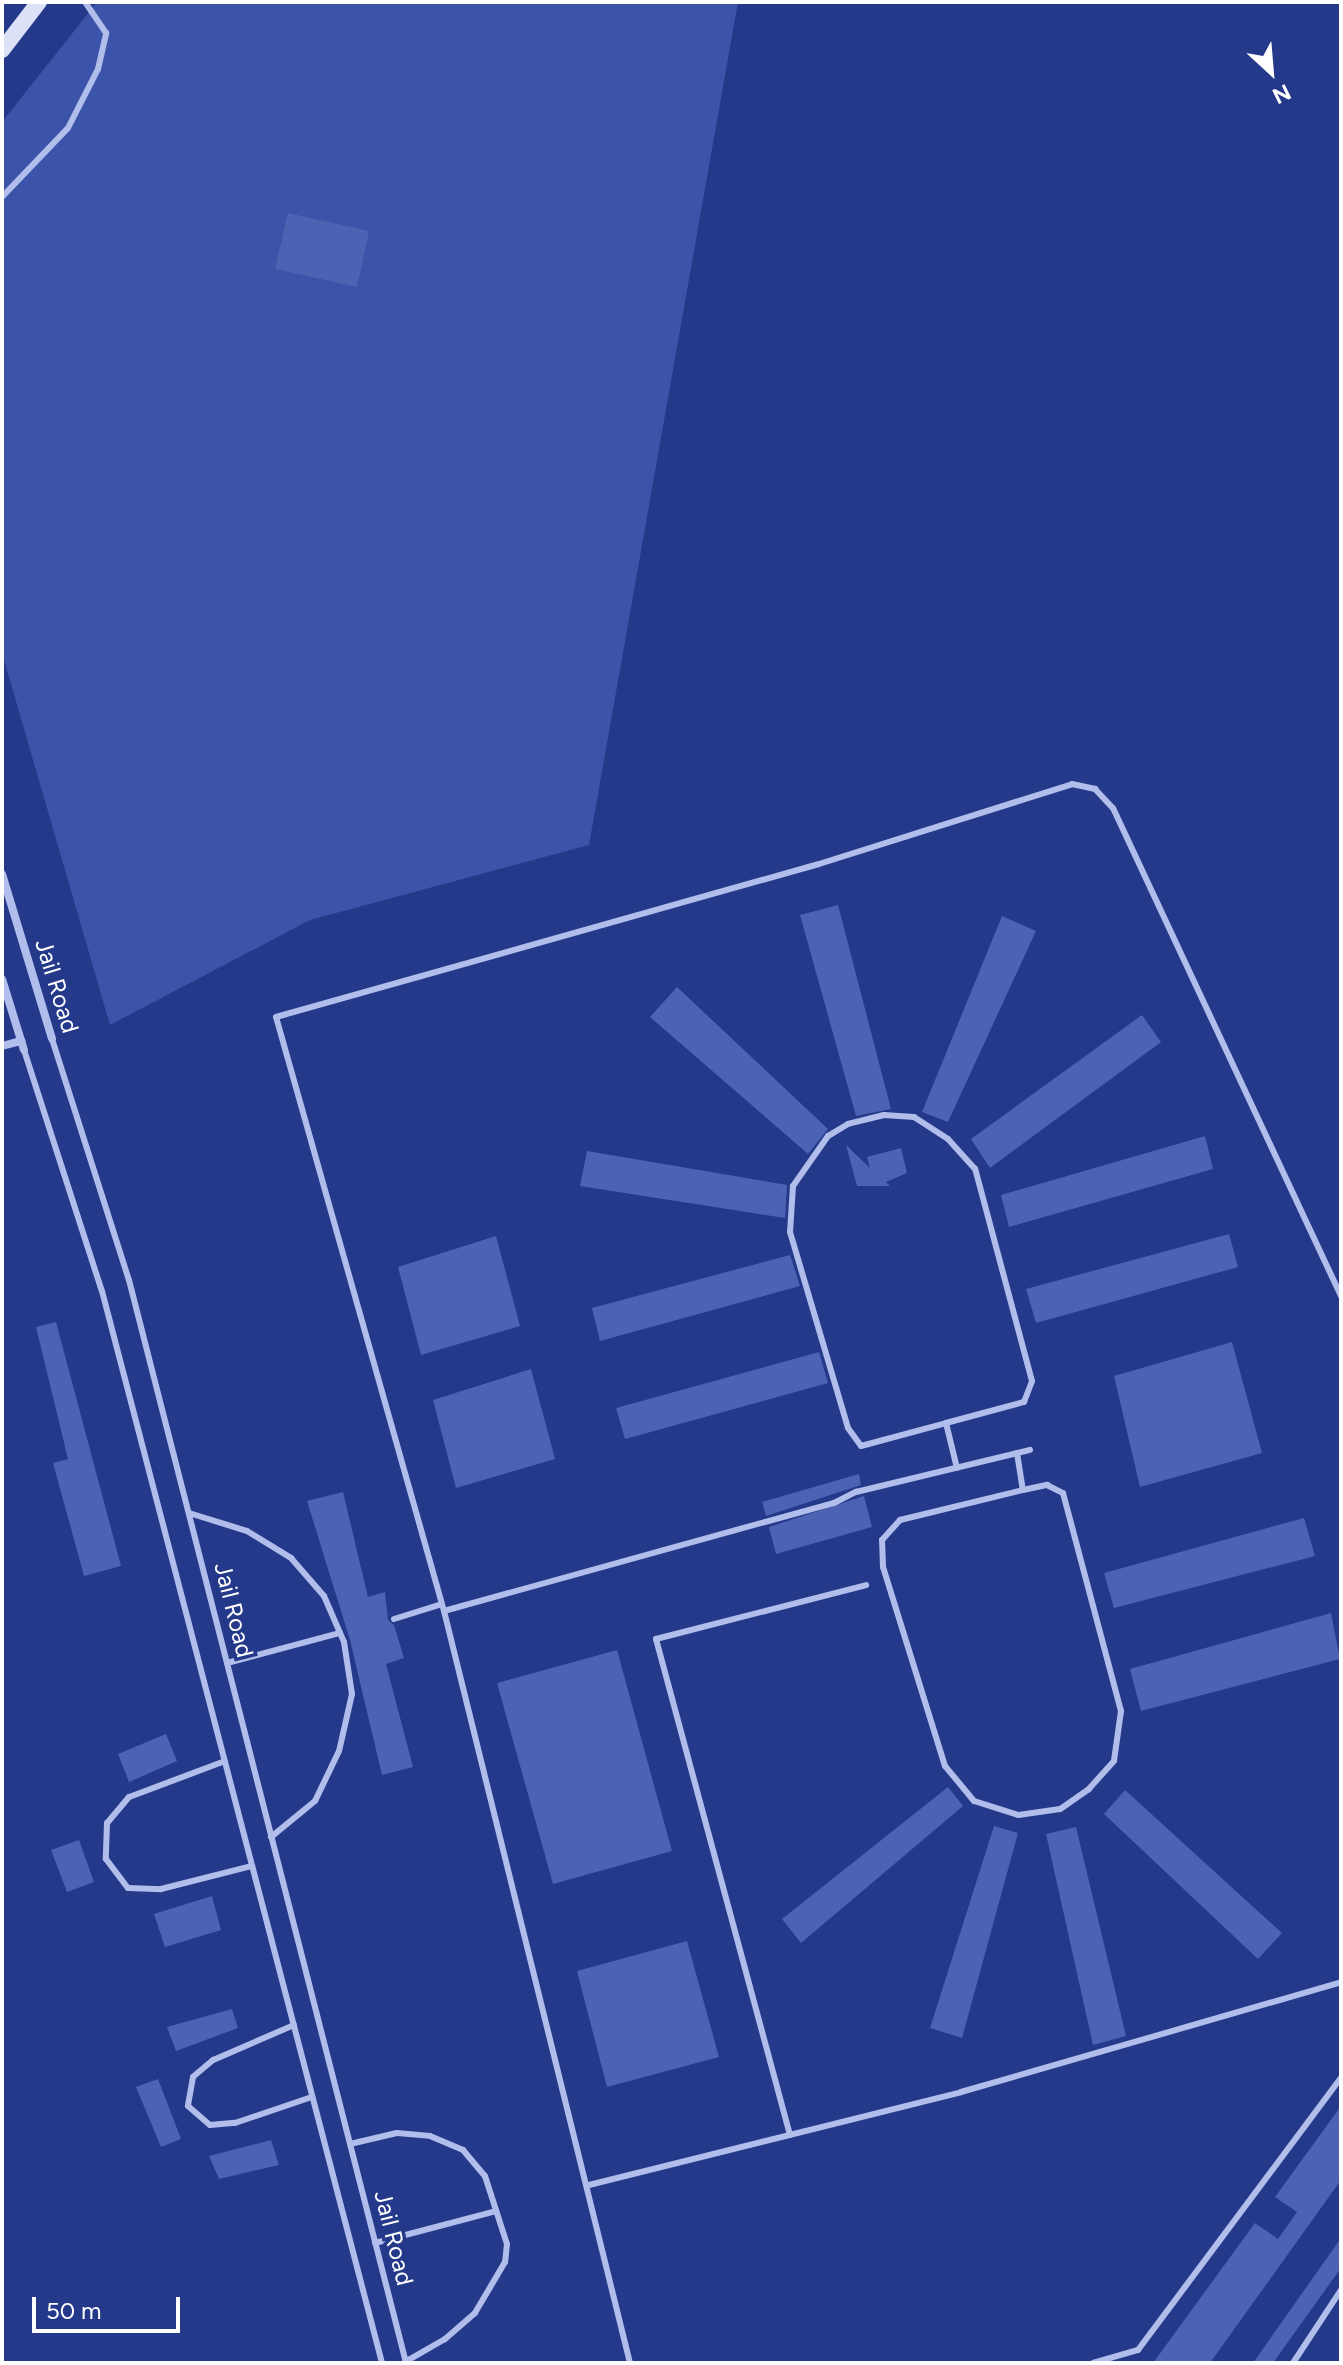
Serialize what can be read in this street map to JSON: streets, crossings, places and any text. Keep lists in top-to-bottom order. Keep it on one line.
{"streets":{"street":["Jail Road"]},"scale_bar":"50 m","north":"bottom right"}
